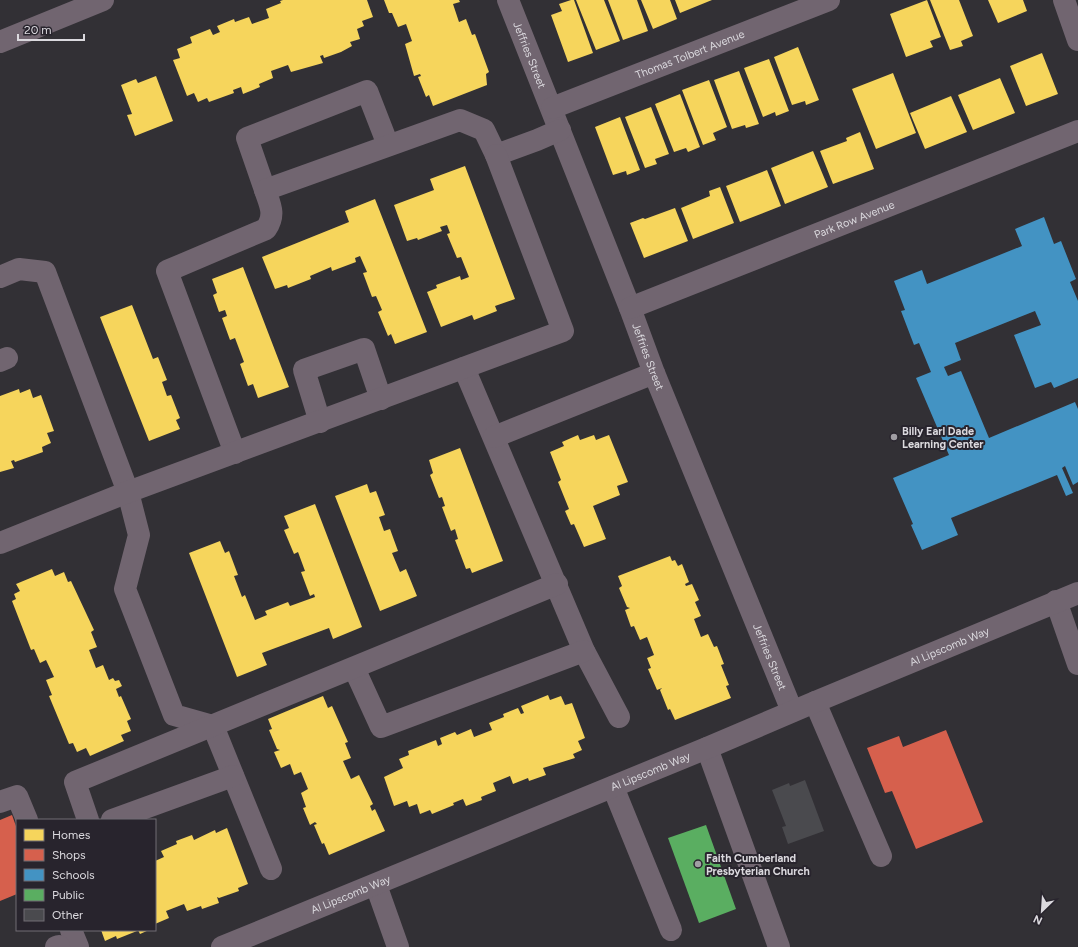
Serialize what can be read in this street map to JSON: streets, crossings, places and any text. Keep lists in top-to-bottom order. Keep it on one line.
{"streets":{"street":["Thomas Tolbert Avenue","Jeffries Street","Park Row Avenue","Al Lipscomb Way"]},"crossings":[["Thomas Tolbert Avenue","Jeffries Street"],["Jeffries Street","Park Row Avenue"],["Jeffries Street","Al Lipscomb Way"]],"places":["Billy Earl Dade Learning Center","Faith Cumberland Presbyterian Church"],"legend":["Homes","Shops","Schools","Public","Other"],"scale_bar":"20 m","north":"bottom left"}
